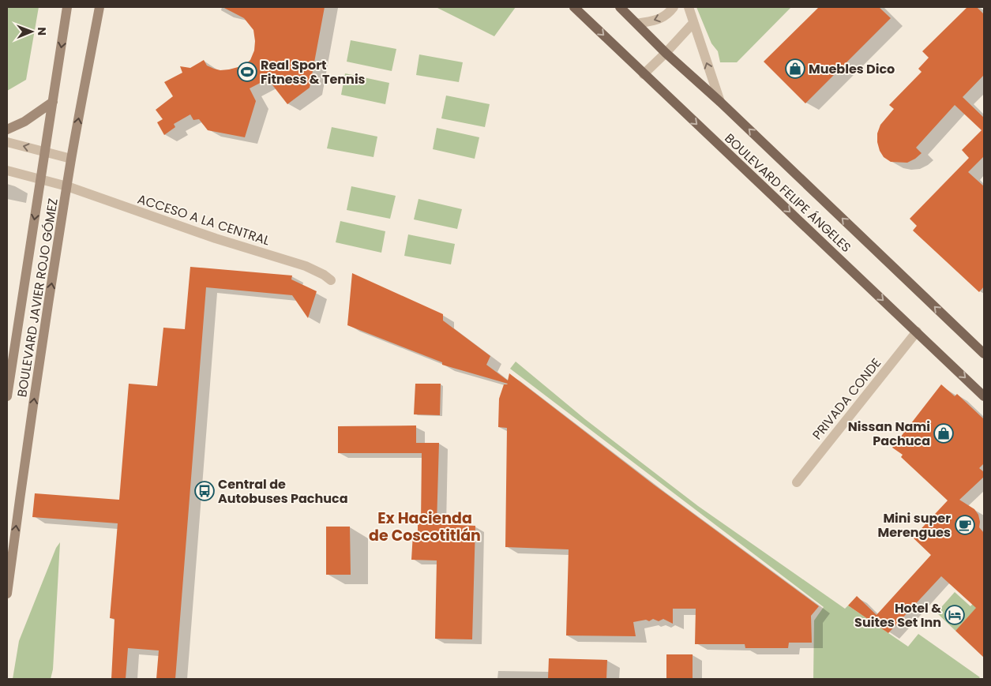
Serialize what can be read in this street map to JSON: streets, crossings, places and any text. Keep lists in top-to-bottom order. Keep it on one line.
{"streets":{"main road":["BOULEVARD FELIPE ÁNGELES","BOULEVARD JAVIER ROJO GÓMEZ"],"street":["ACCESO A LA CENTRAL","PRIVADA CONDE"]},"crossings":[["BOULEVARD FELIPE ÁNGELES","PRIVADA CONDE"],["ACCESO A LA CENTRAL","BOULEVARD JAVIER ROJO GÓMEZ"]],"districts":["Ex Hacienda de Coscotitlán"],"places":{"shop":["Muebles Dico","Nissan Nami Pachuca"],"sports":["Real Sport Fitness & Tennis"],"bus stop":["Central de Autobuses Pachuca"],"cafe":["Mini super Merengues"],"hotel":["Hotel & Suites Set Inn"]},"north":"right"}
